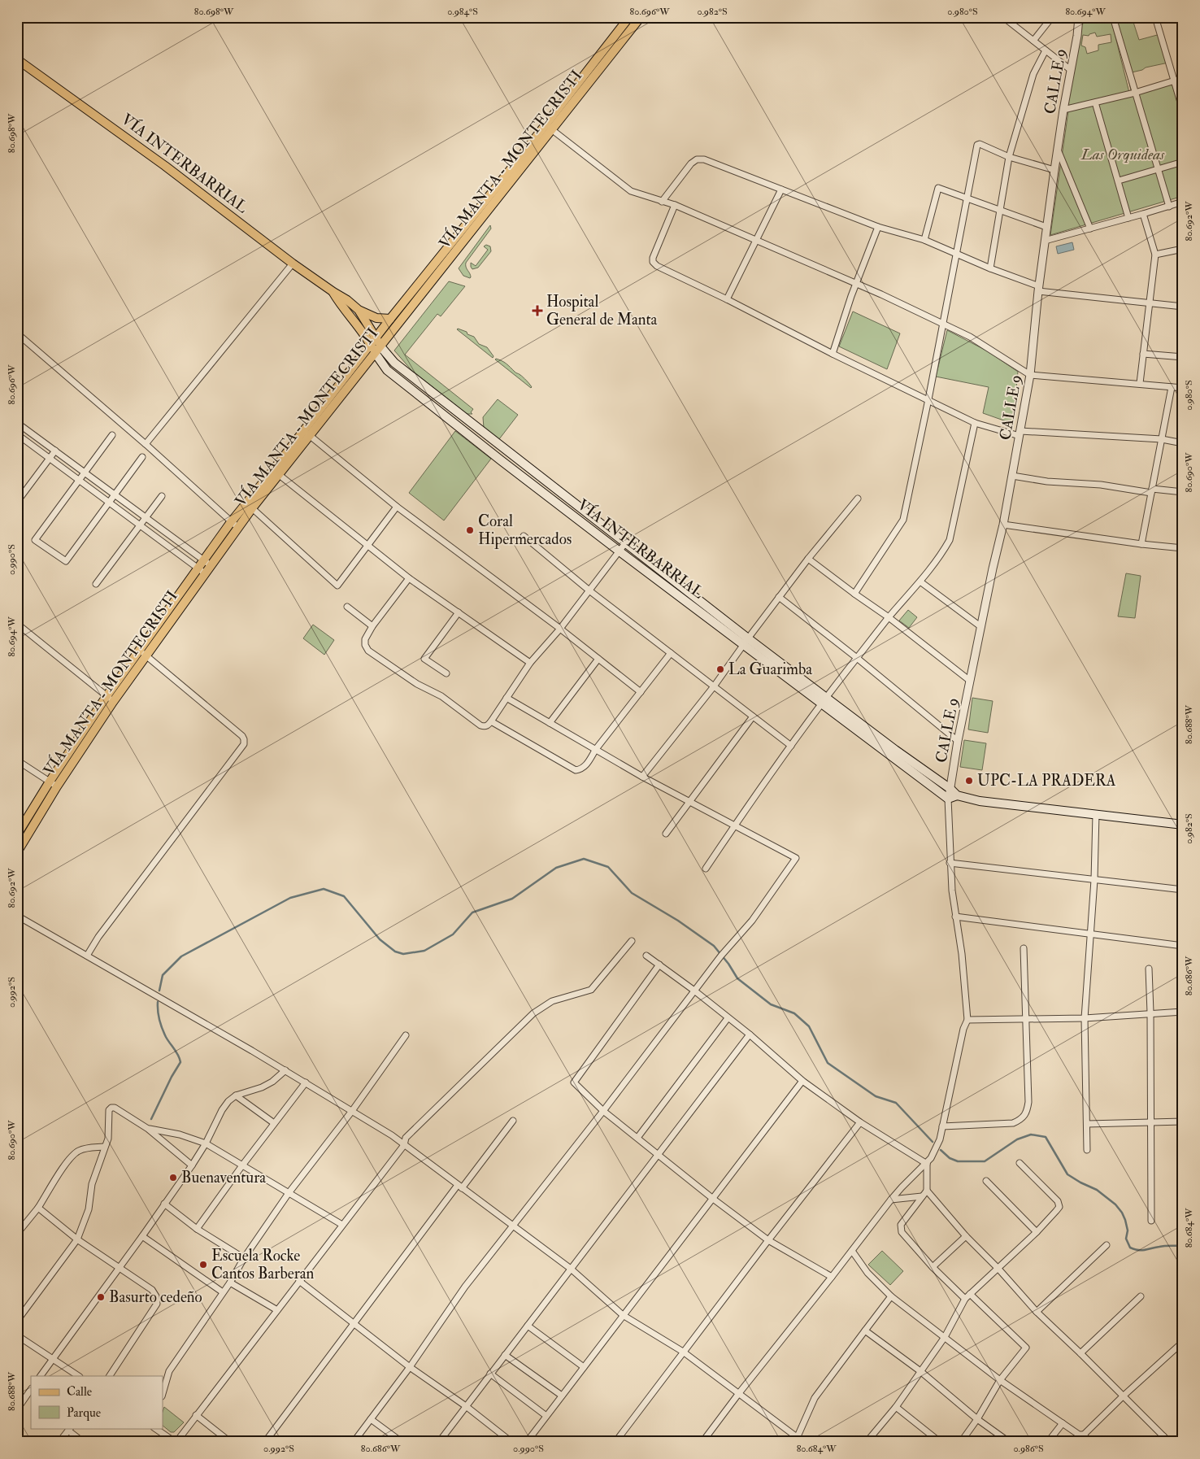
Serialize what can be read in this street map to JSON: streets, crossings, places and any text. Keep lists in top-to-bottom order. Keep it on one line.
{"streets":{"main road":["VÍA MANTA - MONTECRISTI","VÍA INTERBARRIAL"],"street":["CALLE 9"]},"crossings":[["CALLE 9","VÍA INTERBARRIAL"],["VÍA MANTA - MONTECRISTI","VÍA INTERBARRIAL"]],"parks":["Las Orquideas"],"places":{"health":["Hospital General de Manta"],"other":["Coral Hipermercados","La Guarimba","UPC-LA PRADERA","Buenaventura","Escuela Rocke Cantos Barberan","Basurto cedeño"]},"legend":["Calle","Parque"],"coordinates":["80.698°W","0.984°S","80.696°W","0.982°S","0.980°S","80.694°W","80.692°W","80.690°W","0.990°S","80.688°W","80.686°W","0.992°S","80.684°W","0.986°S"]}
